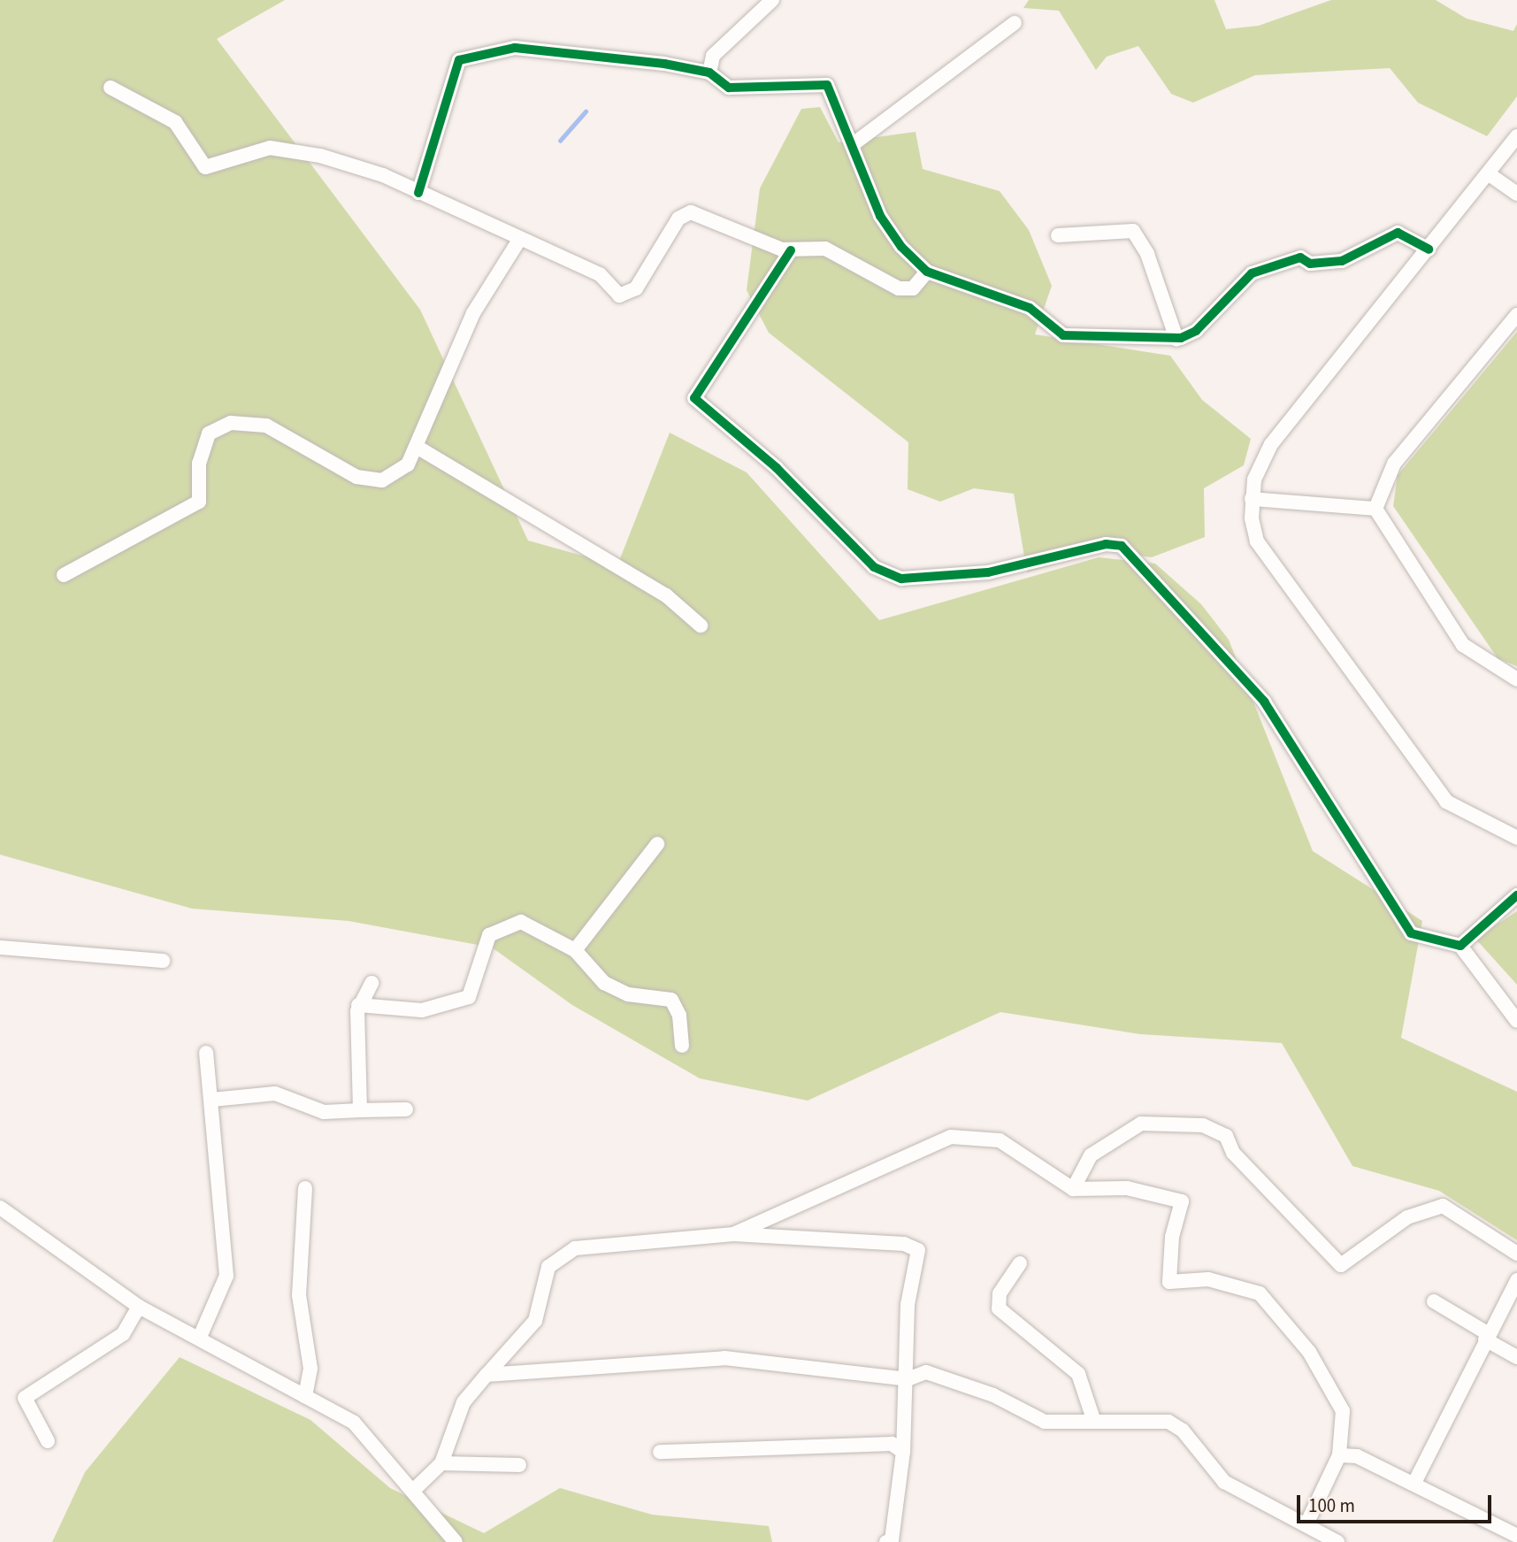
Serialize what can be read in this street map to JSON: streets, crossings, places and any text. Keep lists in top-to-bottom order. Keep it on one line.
{"scale_bar":"100 m"}
